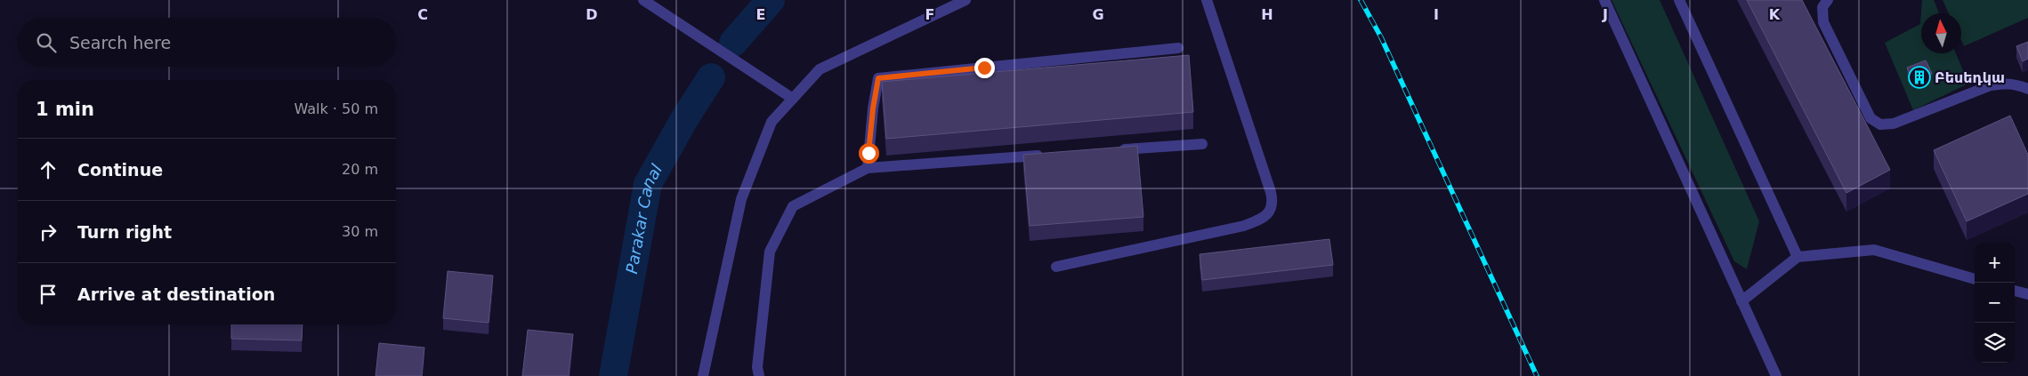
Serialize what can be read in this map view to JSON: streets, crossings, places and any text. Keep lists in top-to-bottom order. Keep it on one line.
{"water":["Parakar Canal"],"places":{"building":["Բեսեդկա"]},"north":"top","page":{"search":"Search here","heading":["1 min","Walk · 50 m"],"list":[["Continue","20 m"],["Turn right","30 m"],"Arrive at destination"],"map_buttons":["+","−"]},"grid":{"columns":["C","D","E","F","G","H","I","J","K"]}}
